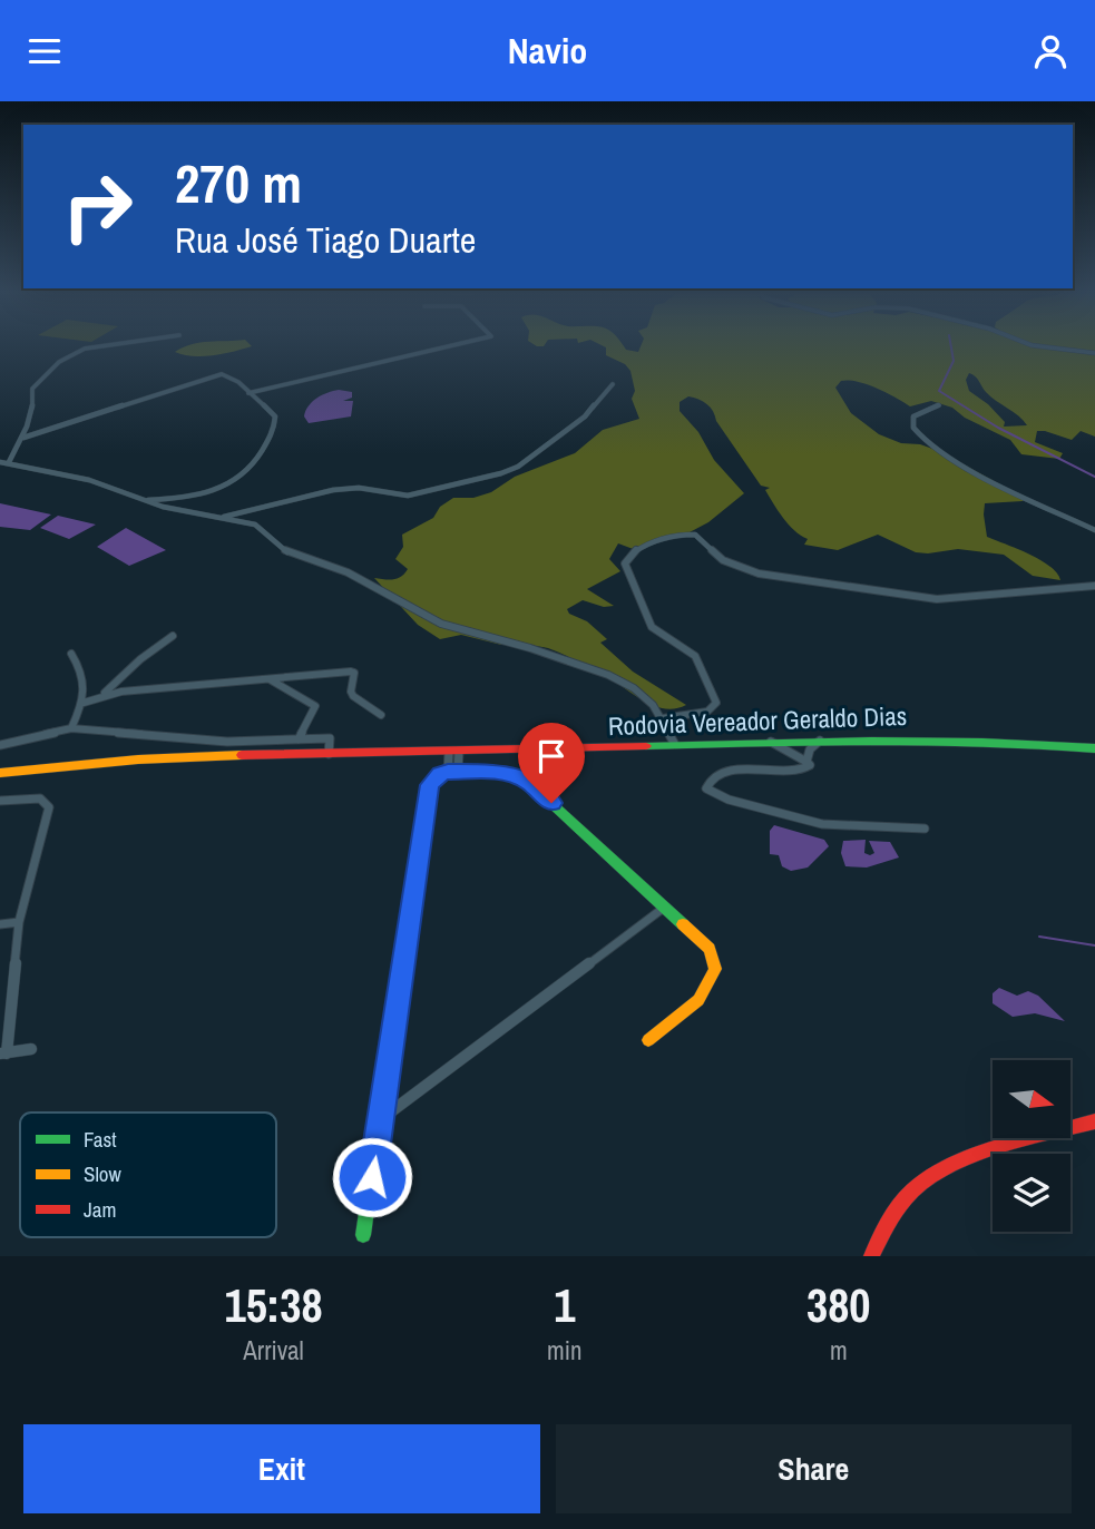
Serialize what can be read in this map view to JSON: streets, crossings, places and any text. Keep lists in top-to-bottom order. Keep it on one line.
{"streets":{"main road":["Rodovia Vereador Geraldo Dias"]},"legend":["Fast","Slow","Jam"],"north":"right","page":{"header":"Navio","turn":["270 m","Rua José Tiago Duarte"],"eta":["15:38","Arrival","1","min","380","m"],"buttons":["Exit","Share"]}}
